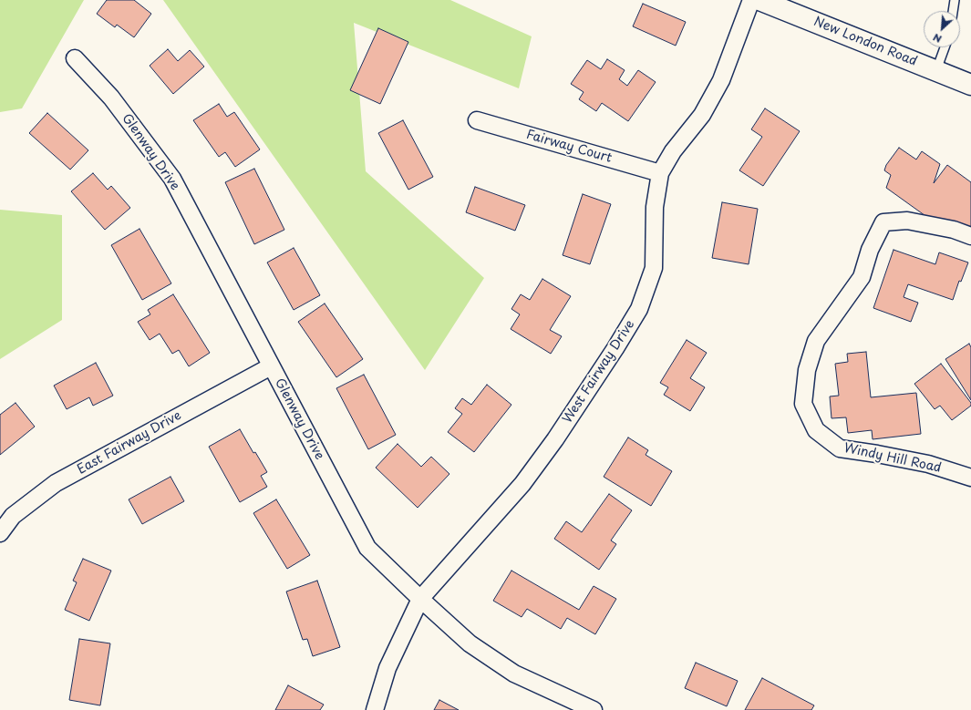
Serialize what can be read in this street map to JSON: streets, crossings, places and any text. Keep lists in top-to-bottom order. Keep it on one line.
{"streets":{"street":["New London Road","Fairway Court","Glenway Drive","West Fairway Drive","East Fairway Drive","Windy Hill Road"]},"crossings":[["Fairway Court","West Fairway Drive"],["Glenway Drive","West Fairway Drive"],["Glenway Drive","East Fairway Drive"]],"north":"bottom left"}
